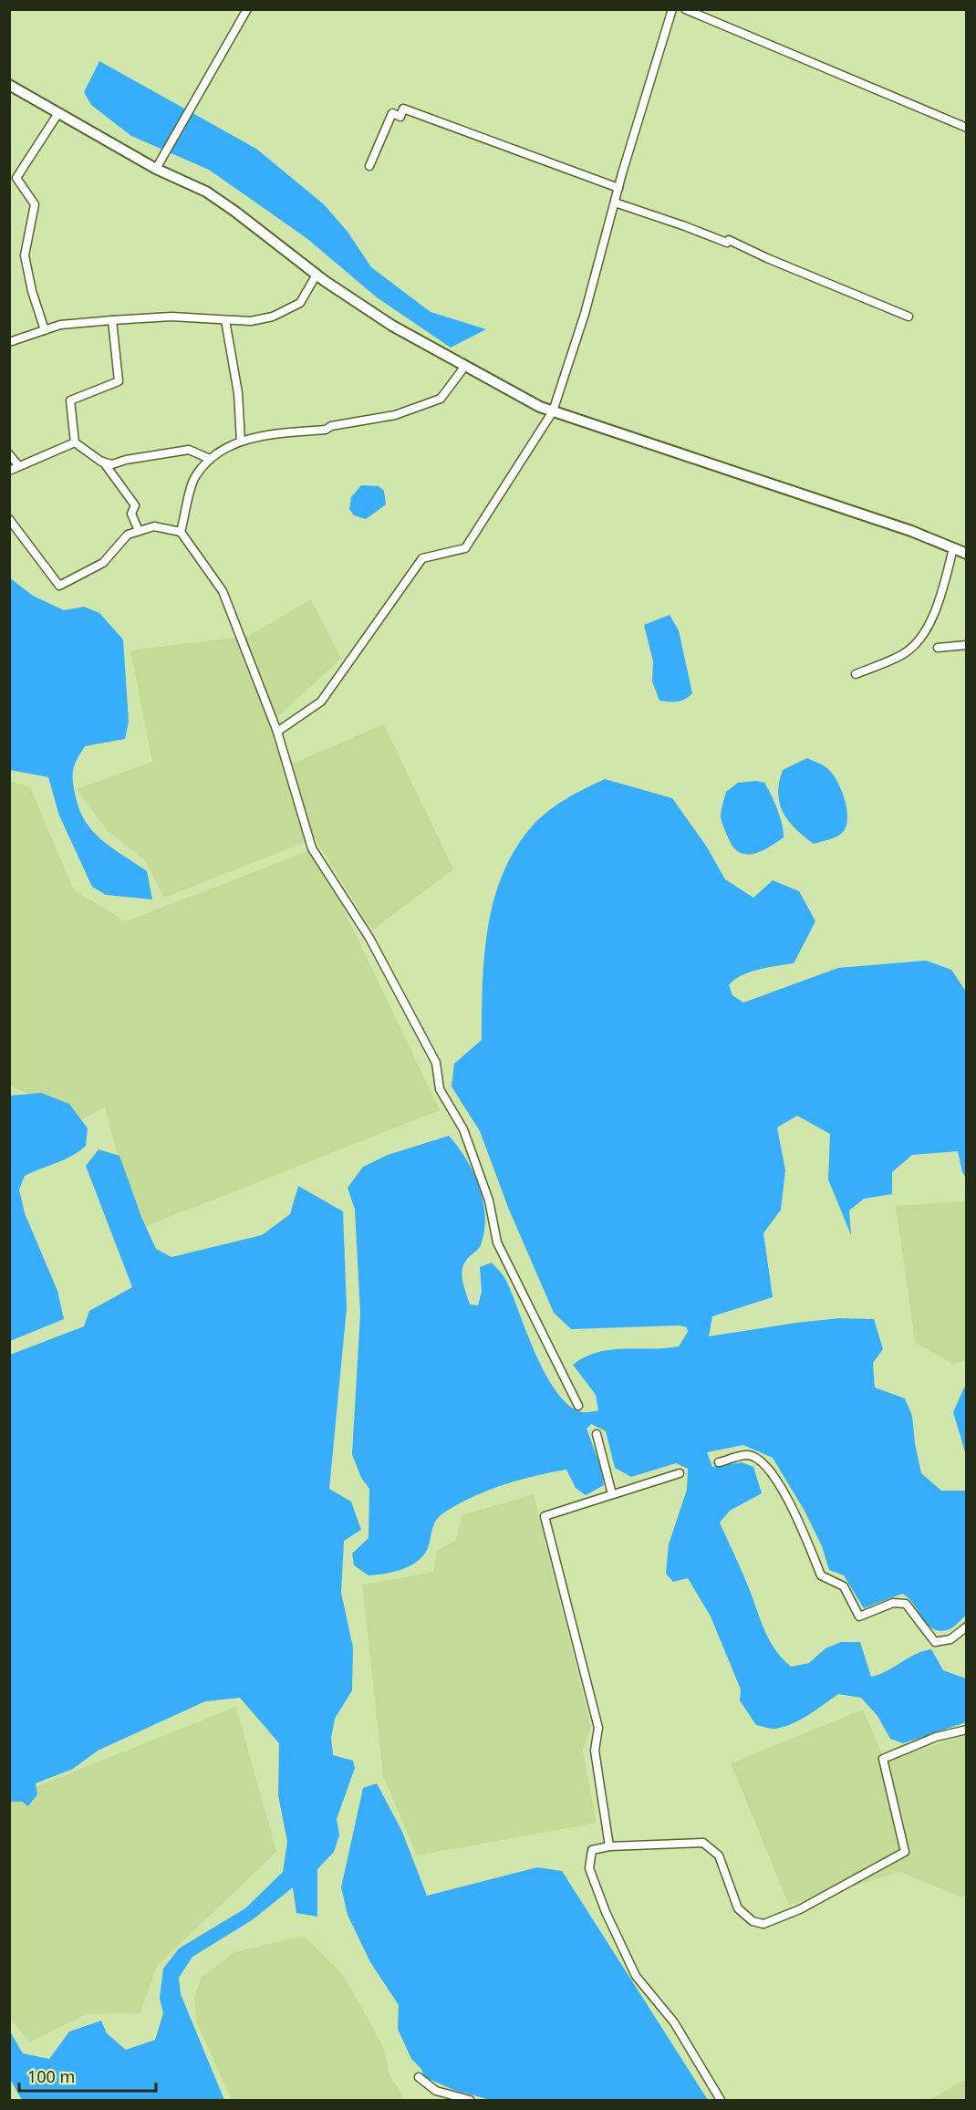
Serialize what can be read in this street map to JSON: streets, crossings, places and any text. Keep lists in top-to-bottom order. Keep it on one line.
{"scale_bar":"100 m"}
